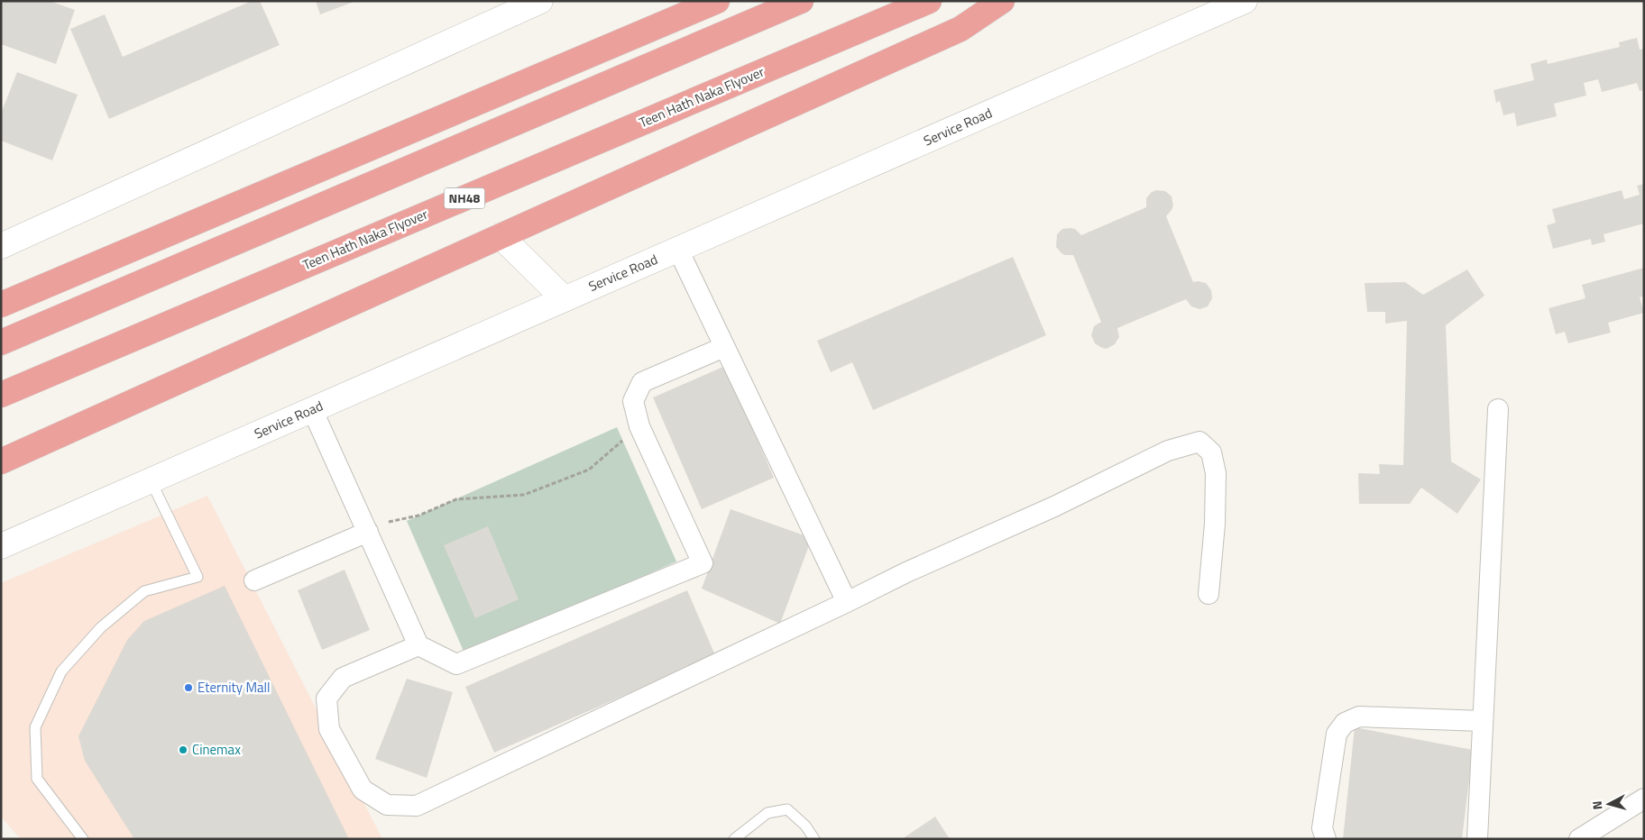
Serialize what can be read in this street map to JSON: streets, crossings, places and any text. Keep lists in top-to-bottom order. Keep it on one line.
{"streets":{"highway":["Teen Hath Naka Flyover","NH48"],"street":["Service Road"]},"places":["Eternity Mall","Cinemax"],"north":"left"}
